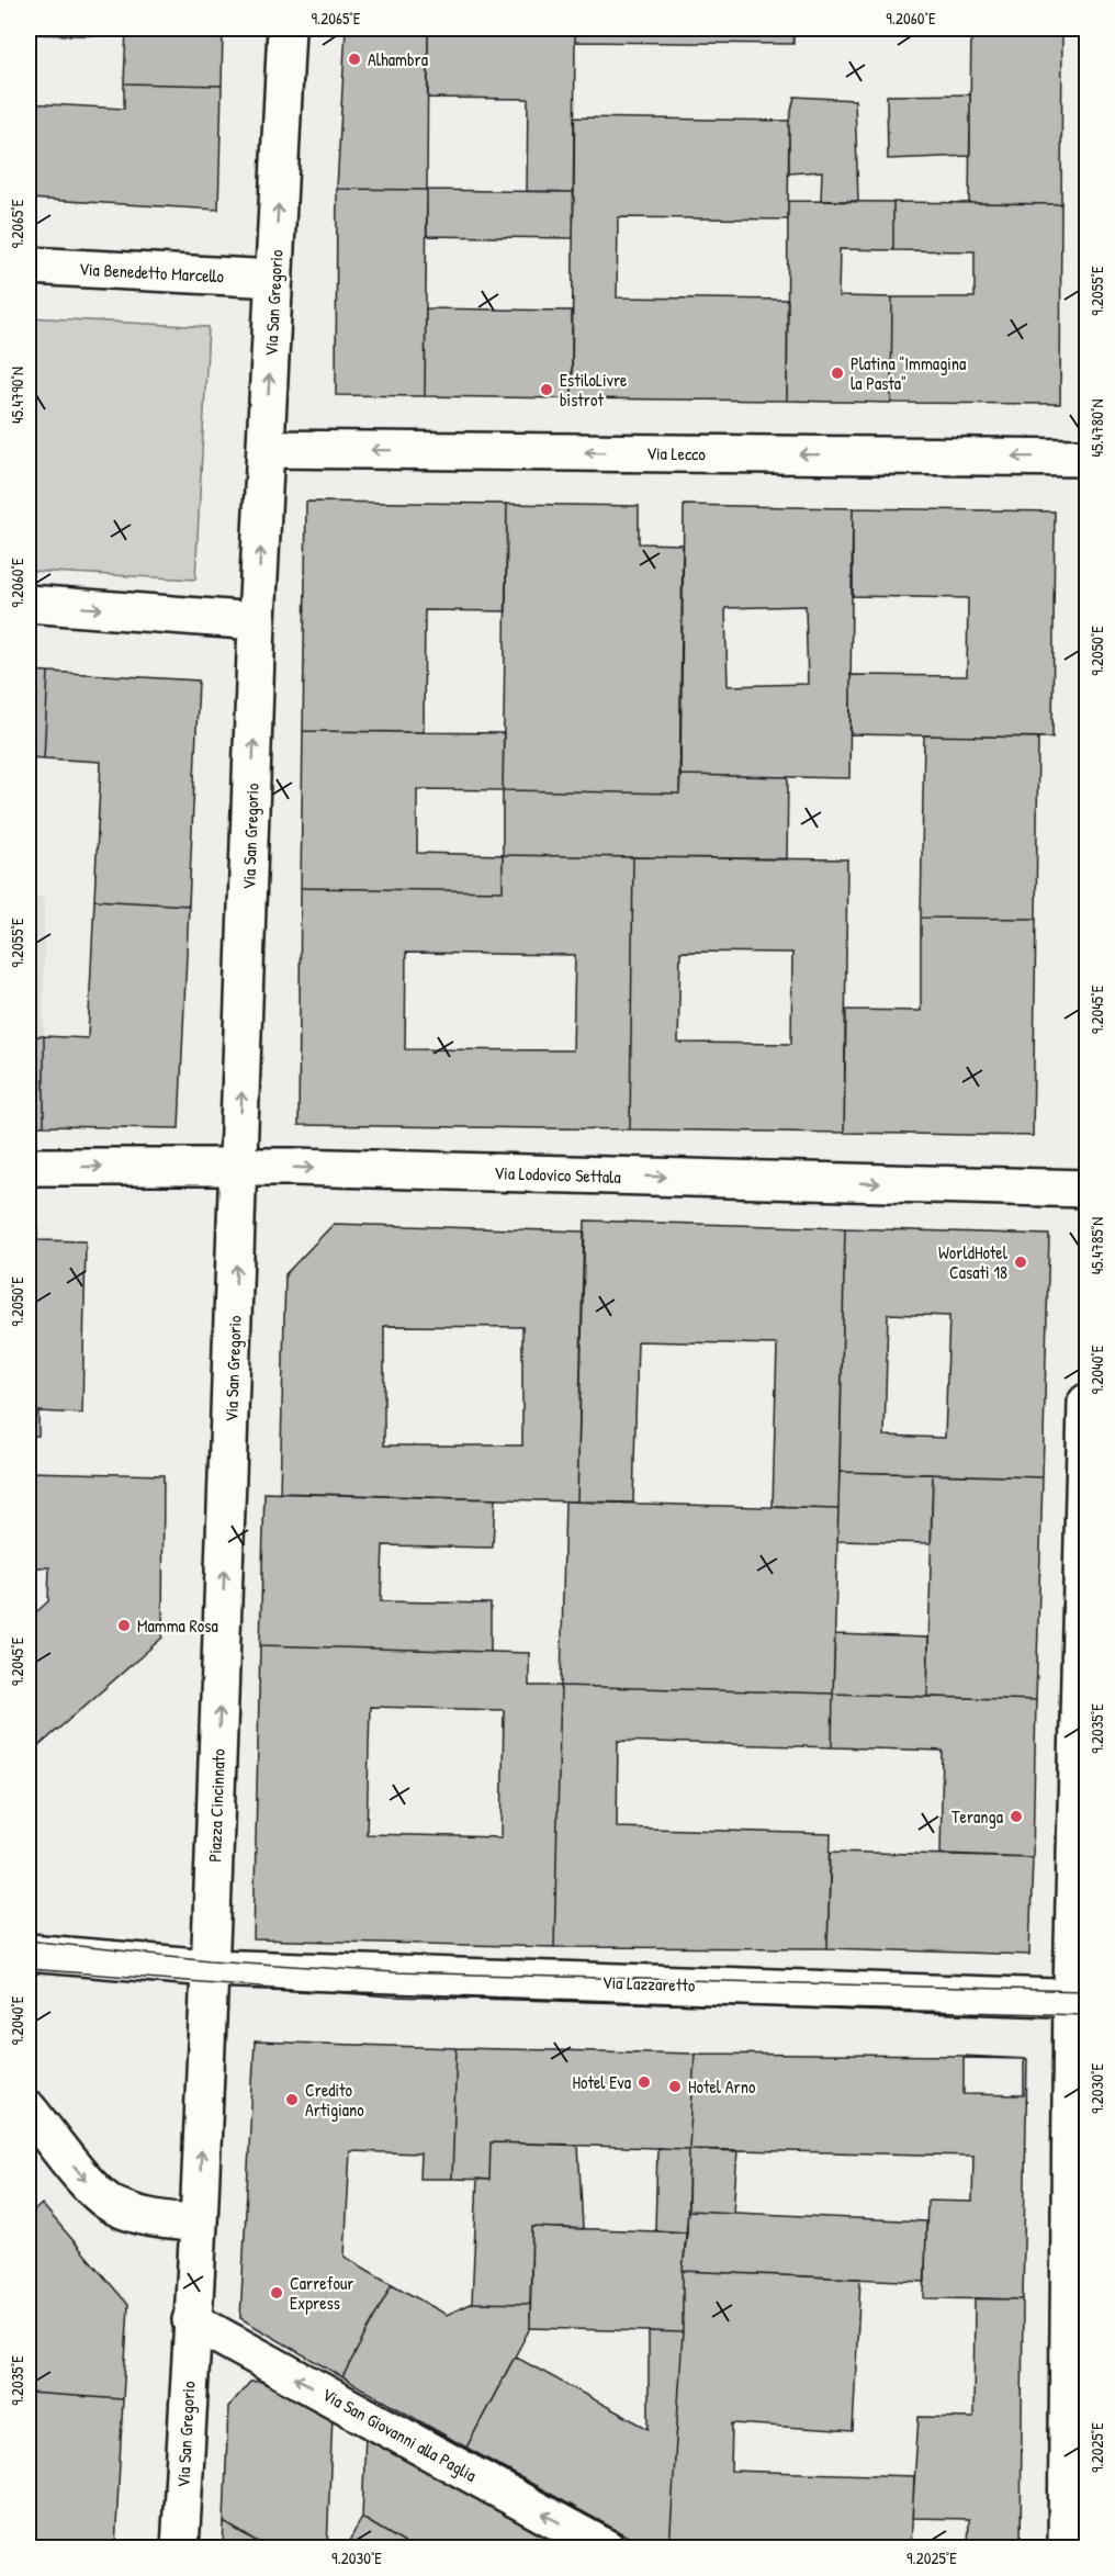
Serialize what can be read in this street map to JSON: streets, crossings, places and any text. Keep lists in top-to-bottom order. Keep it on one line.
{"streets":{"street":["Via Benedetto Marcello","Via San Gregorio","Via Lecco","Via Lodovico Settala","Piazza Cincinnato","Via Lazzaretto","Via San Giovanni alla Paglia"]},"crossings":[["Via Benedetto Marcello","Via San Gregorio"],["Via San Gregorio","Via Lecco"],["Via San Gregorio","Via Lodovico Settala"],["Via San Gregorio","Piazza Cincinnato"],["Via San Gregorio","Via San Giovanni alla Paglia"],["Piazza Cincinnato","Via Lazzaretto"],["Piazza Cincinnato","Via San Giovanni alla Paglia"]],"one_way":["Via San Gregorio","Via Lecco","Via Lodovico Settala","Piazza Cincinnato","Via San Giovanni alla Paglia"],"places":["Alhambra","Platina \"Immagina la Pasta\"","EstiloLivre bistrot","WorldHotel Casati 18","Mamma Rosa","Teranga","Hotel Eva","Hotel Arno","Credito Artigiano","Carrefour Express"],"coordinates":["9.2065°E","9.2060°E","9.2055°E","45.4790°N","45.4780°N","9.2050°E","9.2045°E","45.4785°N","9.2040°E","9.2035°E","9.2030°E","9.2025°E"]}
